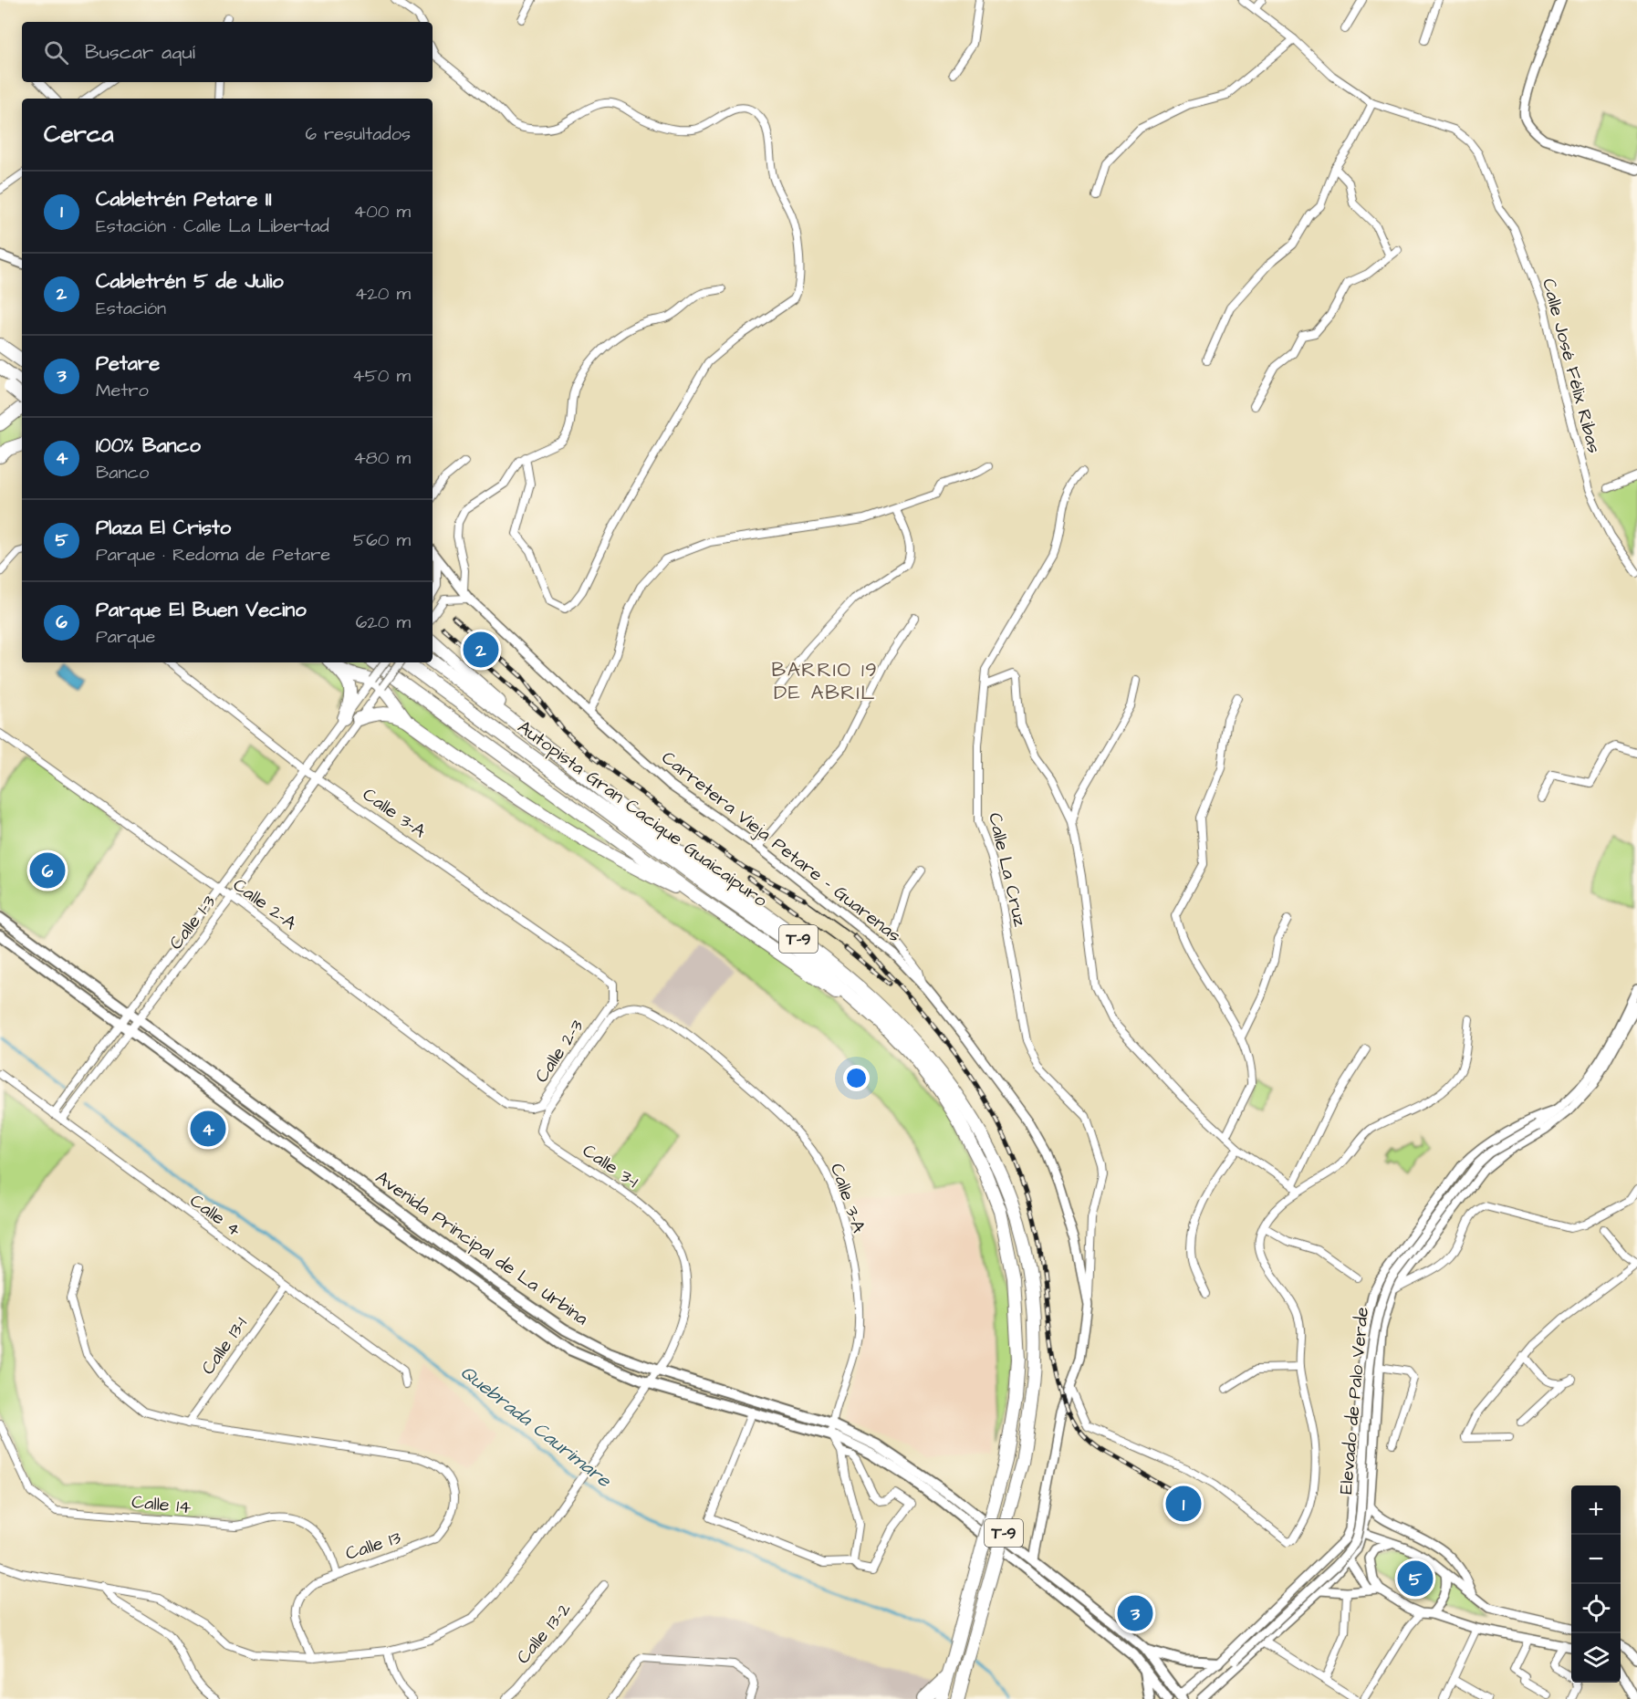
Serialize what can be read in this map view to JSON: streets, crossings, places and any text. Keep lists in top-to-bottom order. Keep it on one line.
{"streets":{"highway":["Autopista Gran Cacique Guaicaipuro","T-9"],"main road":["Avenida Principal de La Urbina"],"street":["Calle José Félix Ribas","Calle 3-A","Carretera Vieja Petare - Guarenas","Calle La Cruz","Calle 2-A","Calle 1-3","Calle 2-3","Calle 3-1","Calle 4","Calle 13-1","Elevado de Palo Verde","Calle 14","Calle 13","Calle 13-2"]},"crossings":[["Calle 3-A","Calle 1-3"],["Calle 3-A","Calle 2-3"],["Calle 3-A","Calle 3-1"],["Calle 3-A","Avenida Principal de La Urbina"],["Carretera Vieja Petare - Guarenas","Calle La Cruz"],["Carretera Vieja Petare - Guarenas","Avenida Principal de La Urbina"],["Calle 2-A","Calle 1-3"],["Calle 2-A","Calle 2-3"],["Calle 1-3","Calle 4"],["Calle 1-3","Avenida Principal de La Urbina"],["Calle 3-1","Avenida Principal de La Urbina"],["Calle 4","Calle 13-1"],["Calle 13-1","Calle 13"],["Calle 14","Calle 13"]],"districts":["BARRIO 19 DE ABRIL"],"water":["Quebrada Caurimare"],"page":{"search":"Buscar aquí","heading":["Cerca","6 resultados"],"list":[{"mark":"1","name":"Cabletrén Petare II","note":"Estación · Calle La Libertad","value":"400 m"},{"mark":"2","name":"Cabletrén 5 de Julio","note":"Estación","value":"420 m"},{"mark":"3","name":"Petare","note":"Metro","value":"450 m"},{"mark":"4","name":"100% Banco","note":"Banco","value":"480 m"},{"mark":"5","name":"Plaza El Cristo","note":"Parque · Redoma de Petare","value":"560 m"},{"mark":"6","name":"Parque El Buen Vecino","note":"Parque","value":"620 m"}],"pins":["2","6","4","1","5","3"],"map_buttons":["+","−"]}}
